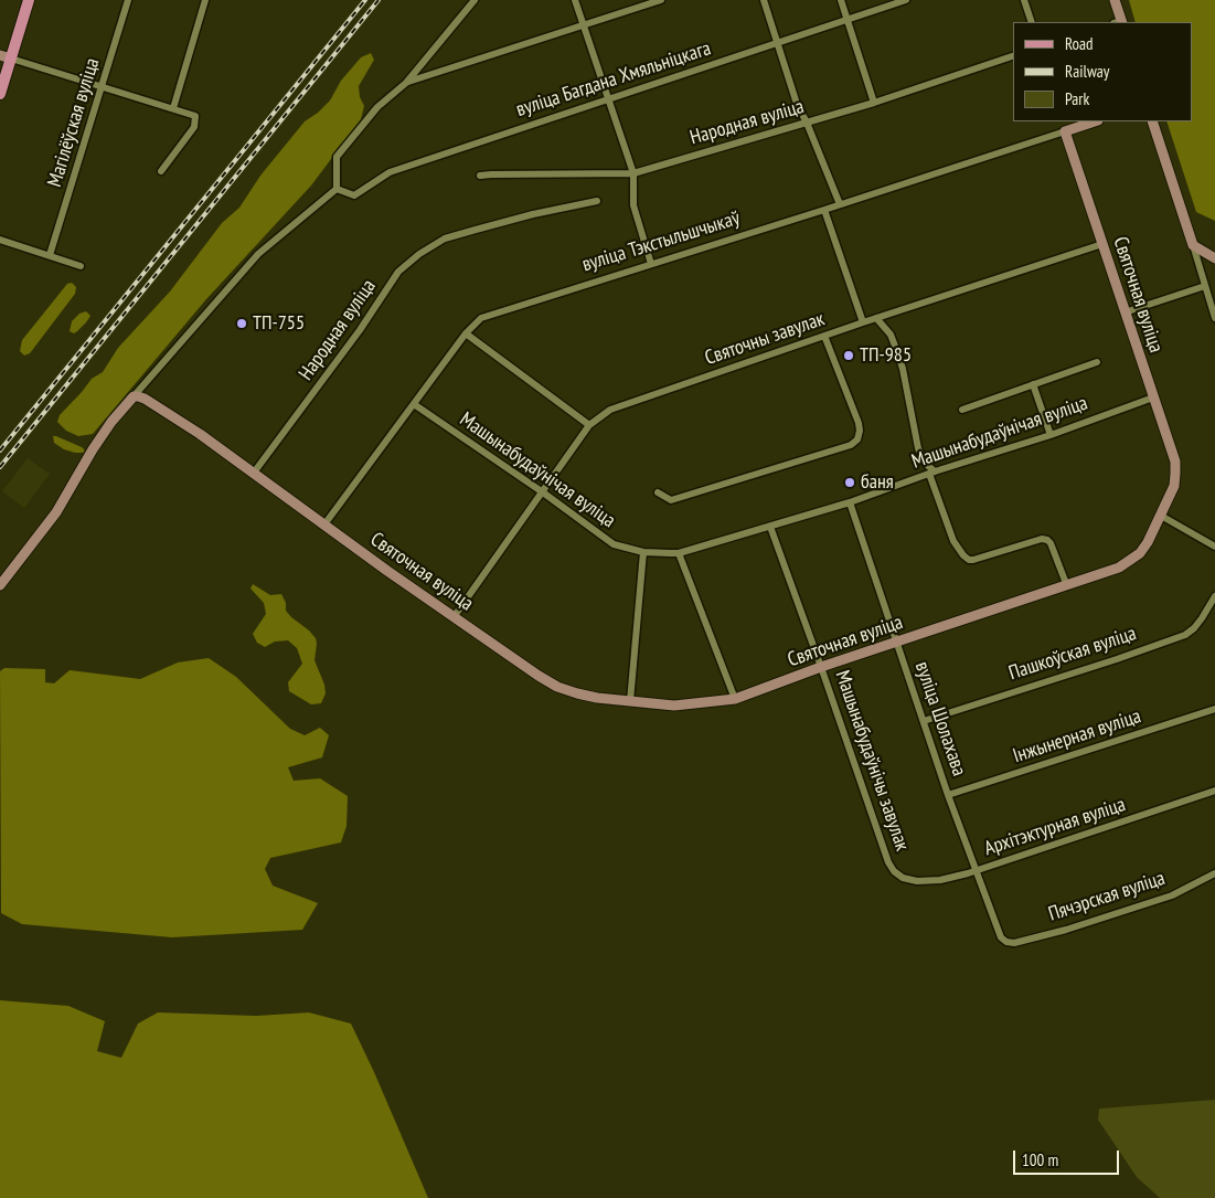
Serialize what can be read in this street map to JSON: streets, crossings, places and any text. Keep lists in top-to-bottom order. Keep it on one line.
{"streets":{"street":["вуліца Багдана Хмяльніцкага","Магілёўская вуліца","Народная вуліца","вуліца Тэкстыльшчыкаў","Святочная вуліца","Святочны завулак","Машынабудаўнічая вуліца","Пашкоўская вуліца","вуліца Шолахава","Інжынерная вуліца","Машынабудаўнічы завулак","Архітэктурная вуліца","Пячэрская вуліца"]},"crossings":[["Народная вуліца","Святочная вуліца"],["вуліца Тэкстыльшчыкаў","Святочная вуліца"],["вуліца Тэкстыльшчыкаў","Машынабудаўнічая вуліца"],["Святочная вуліца","Святочны завулак"],["Святочная вуліца","Машынабудаўнічая вуліца"],["Святочная вуліца","вуліца Шолахава"],["Святочная вуліца","Машынабудаўнічы завулак"],["Святочны завулак","Машынабудаўнічая вуліца"],["Машынабудаўнічая вуліца","вуліца Шолахава"],["Машынабудаўнічая вуліца","Машынабудаўнічы завулак"],["Пашкоўская вуліца","вуліца Шолахава"],["вуліца Шолахава","Інжынерная вуліца"],["вуліца Шолахава","Архітэктурная вуліца"],["вуліца Шолахава","Пячэрская вуліца"],["Машынабудаўнічы завулак","Архітэктурная вуліца"]],"places":["ТП-755","ТП-985","баня"],"legend":["Road","Railway","Park"],"scale_bar":"100 m"}
